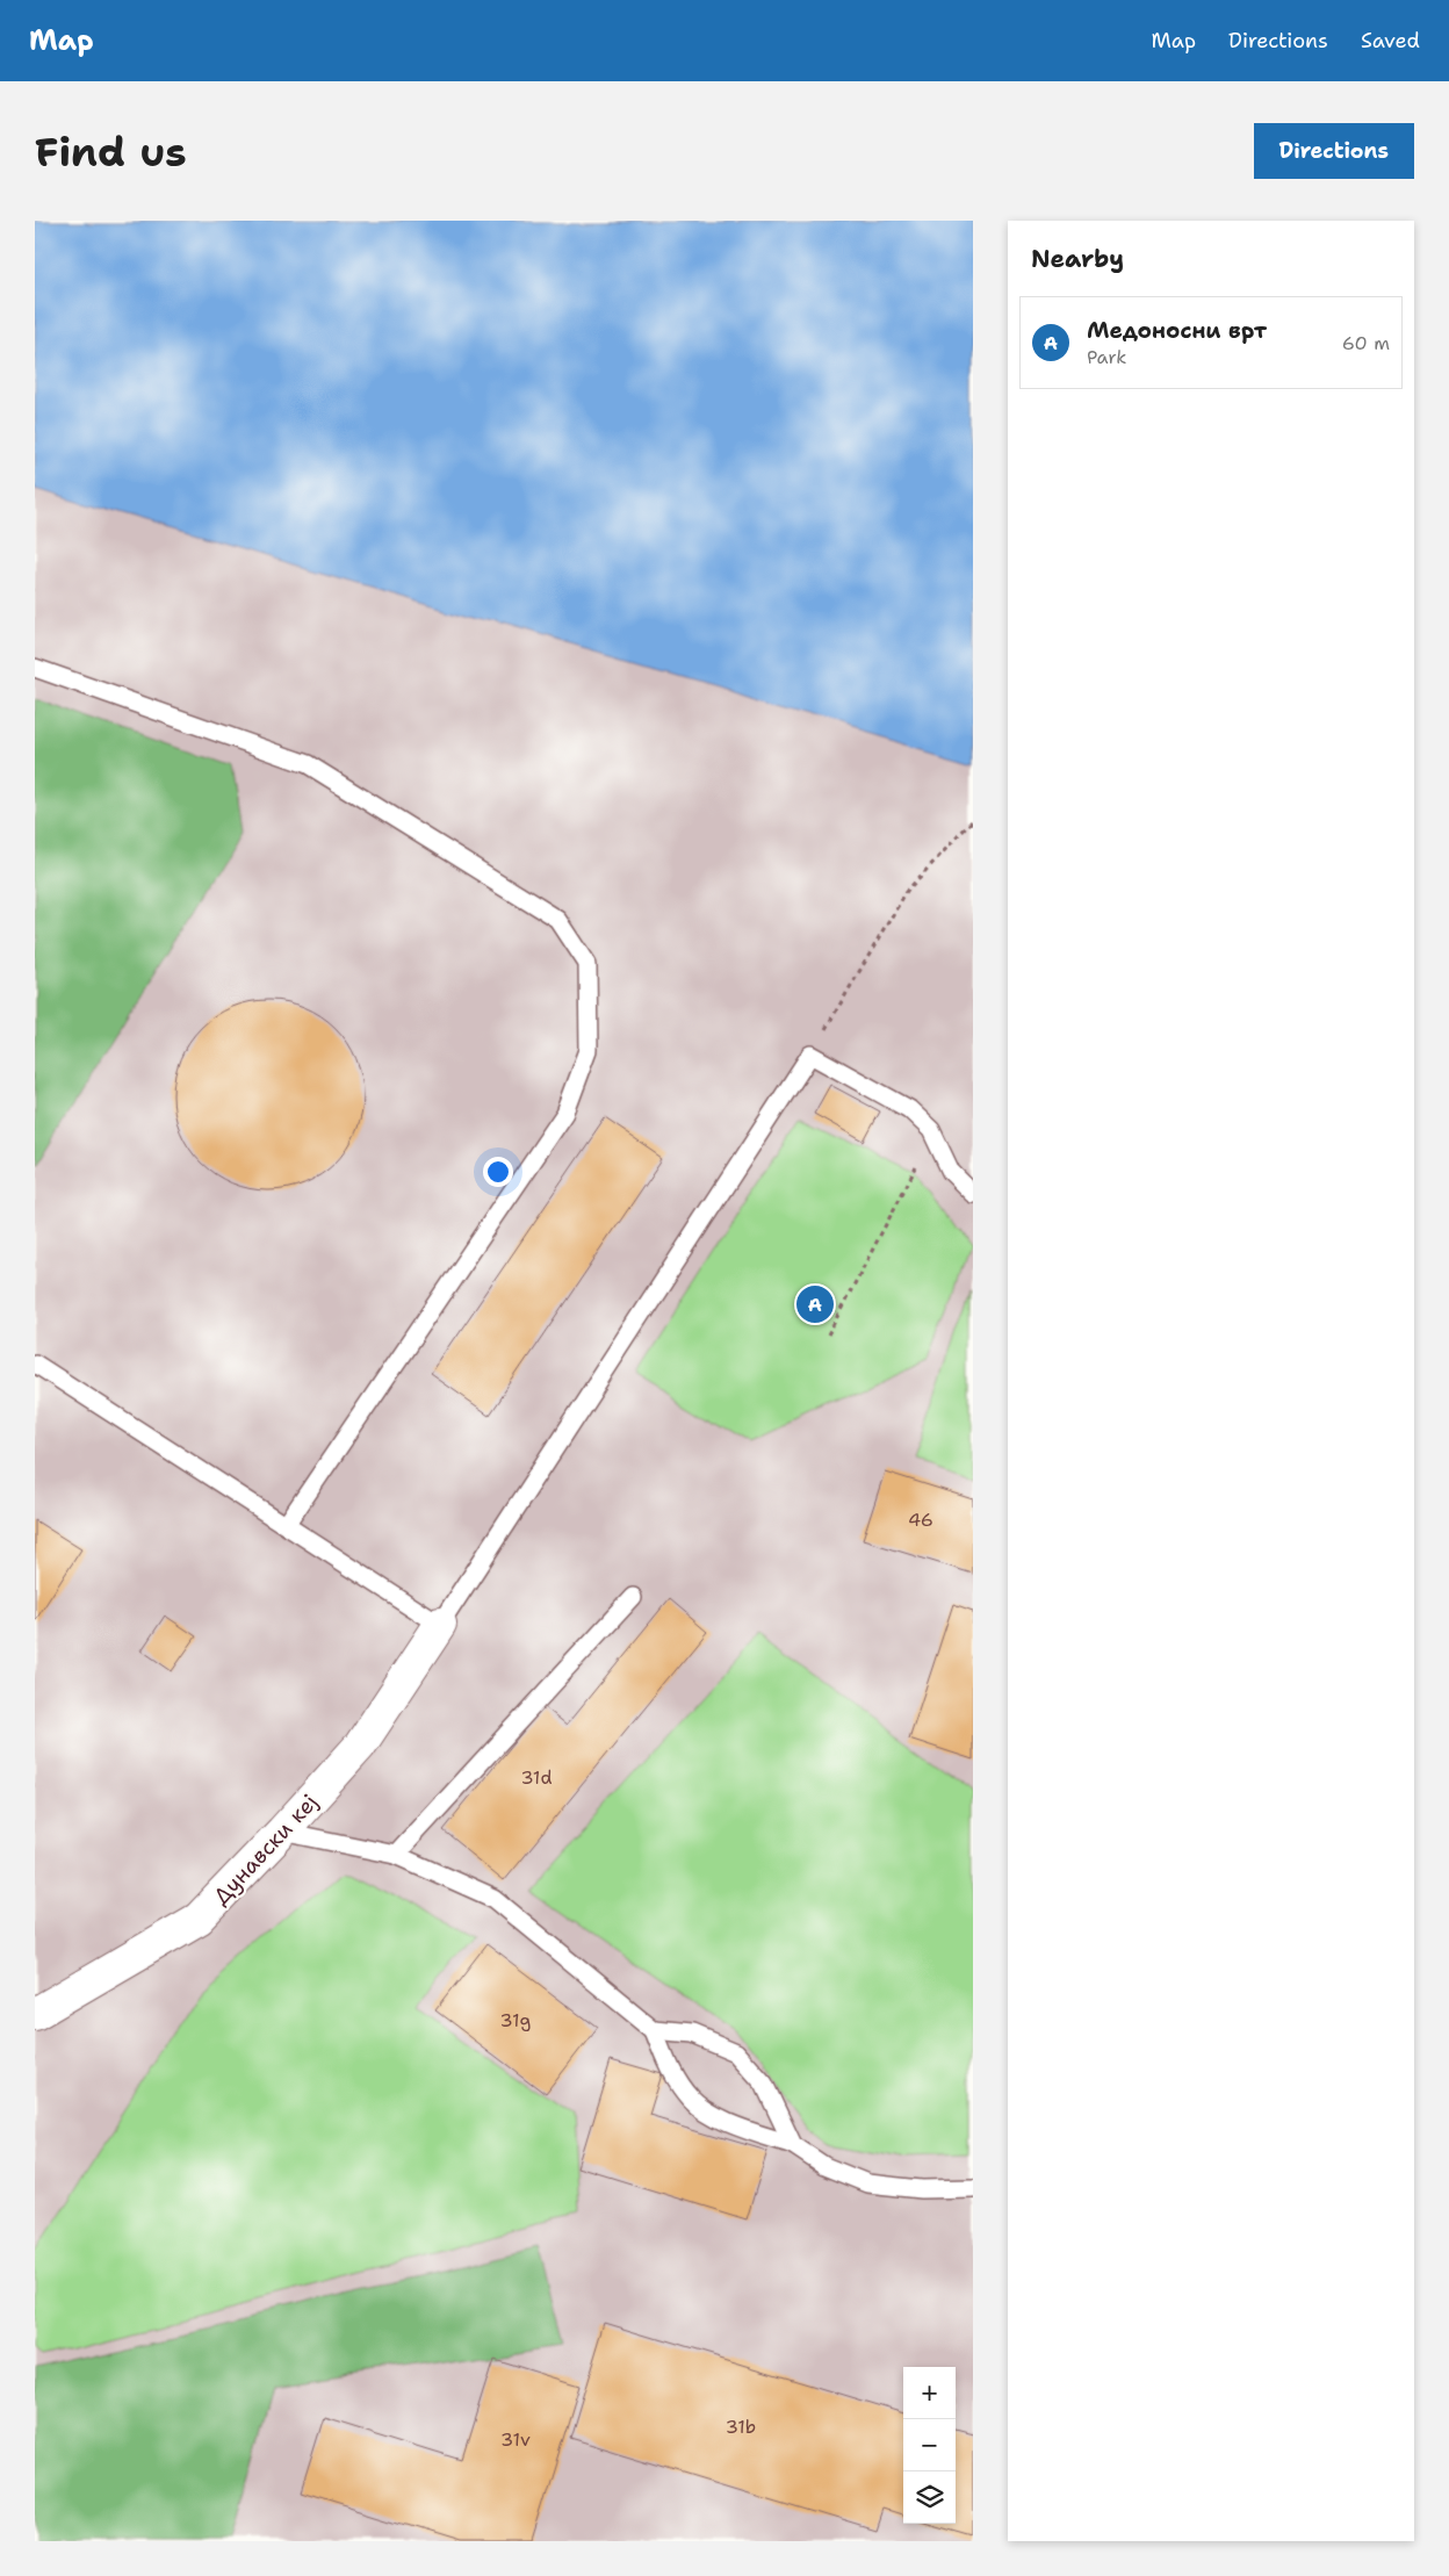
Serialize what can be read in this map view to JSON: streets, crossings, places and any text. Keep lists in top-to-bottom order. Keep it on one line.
{"streets":{"street":["Дунавски кеј"]},"house_numbers":["46","31d","31g","31b","31v"],"page":{"header":"Map","nav":["Map","Directions","Saved"],"buttons":"Directions","title":"Find us","heading":"Nearby","list":[{"mark":"A","name":"Медоносни врт","note":"Park","value":"60 m"}],"pins":"A","map_buttons":["+","−"]}}
